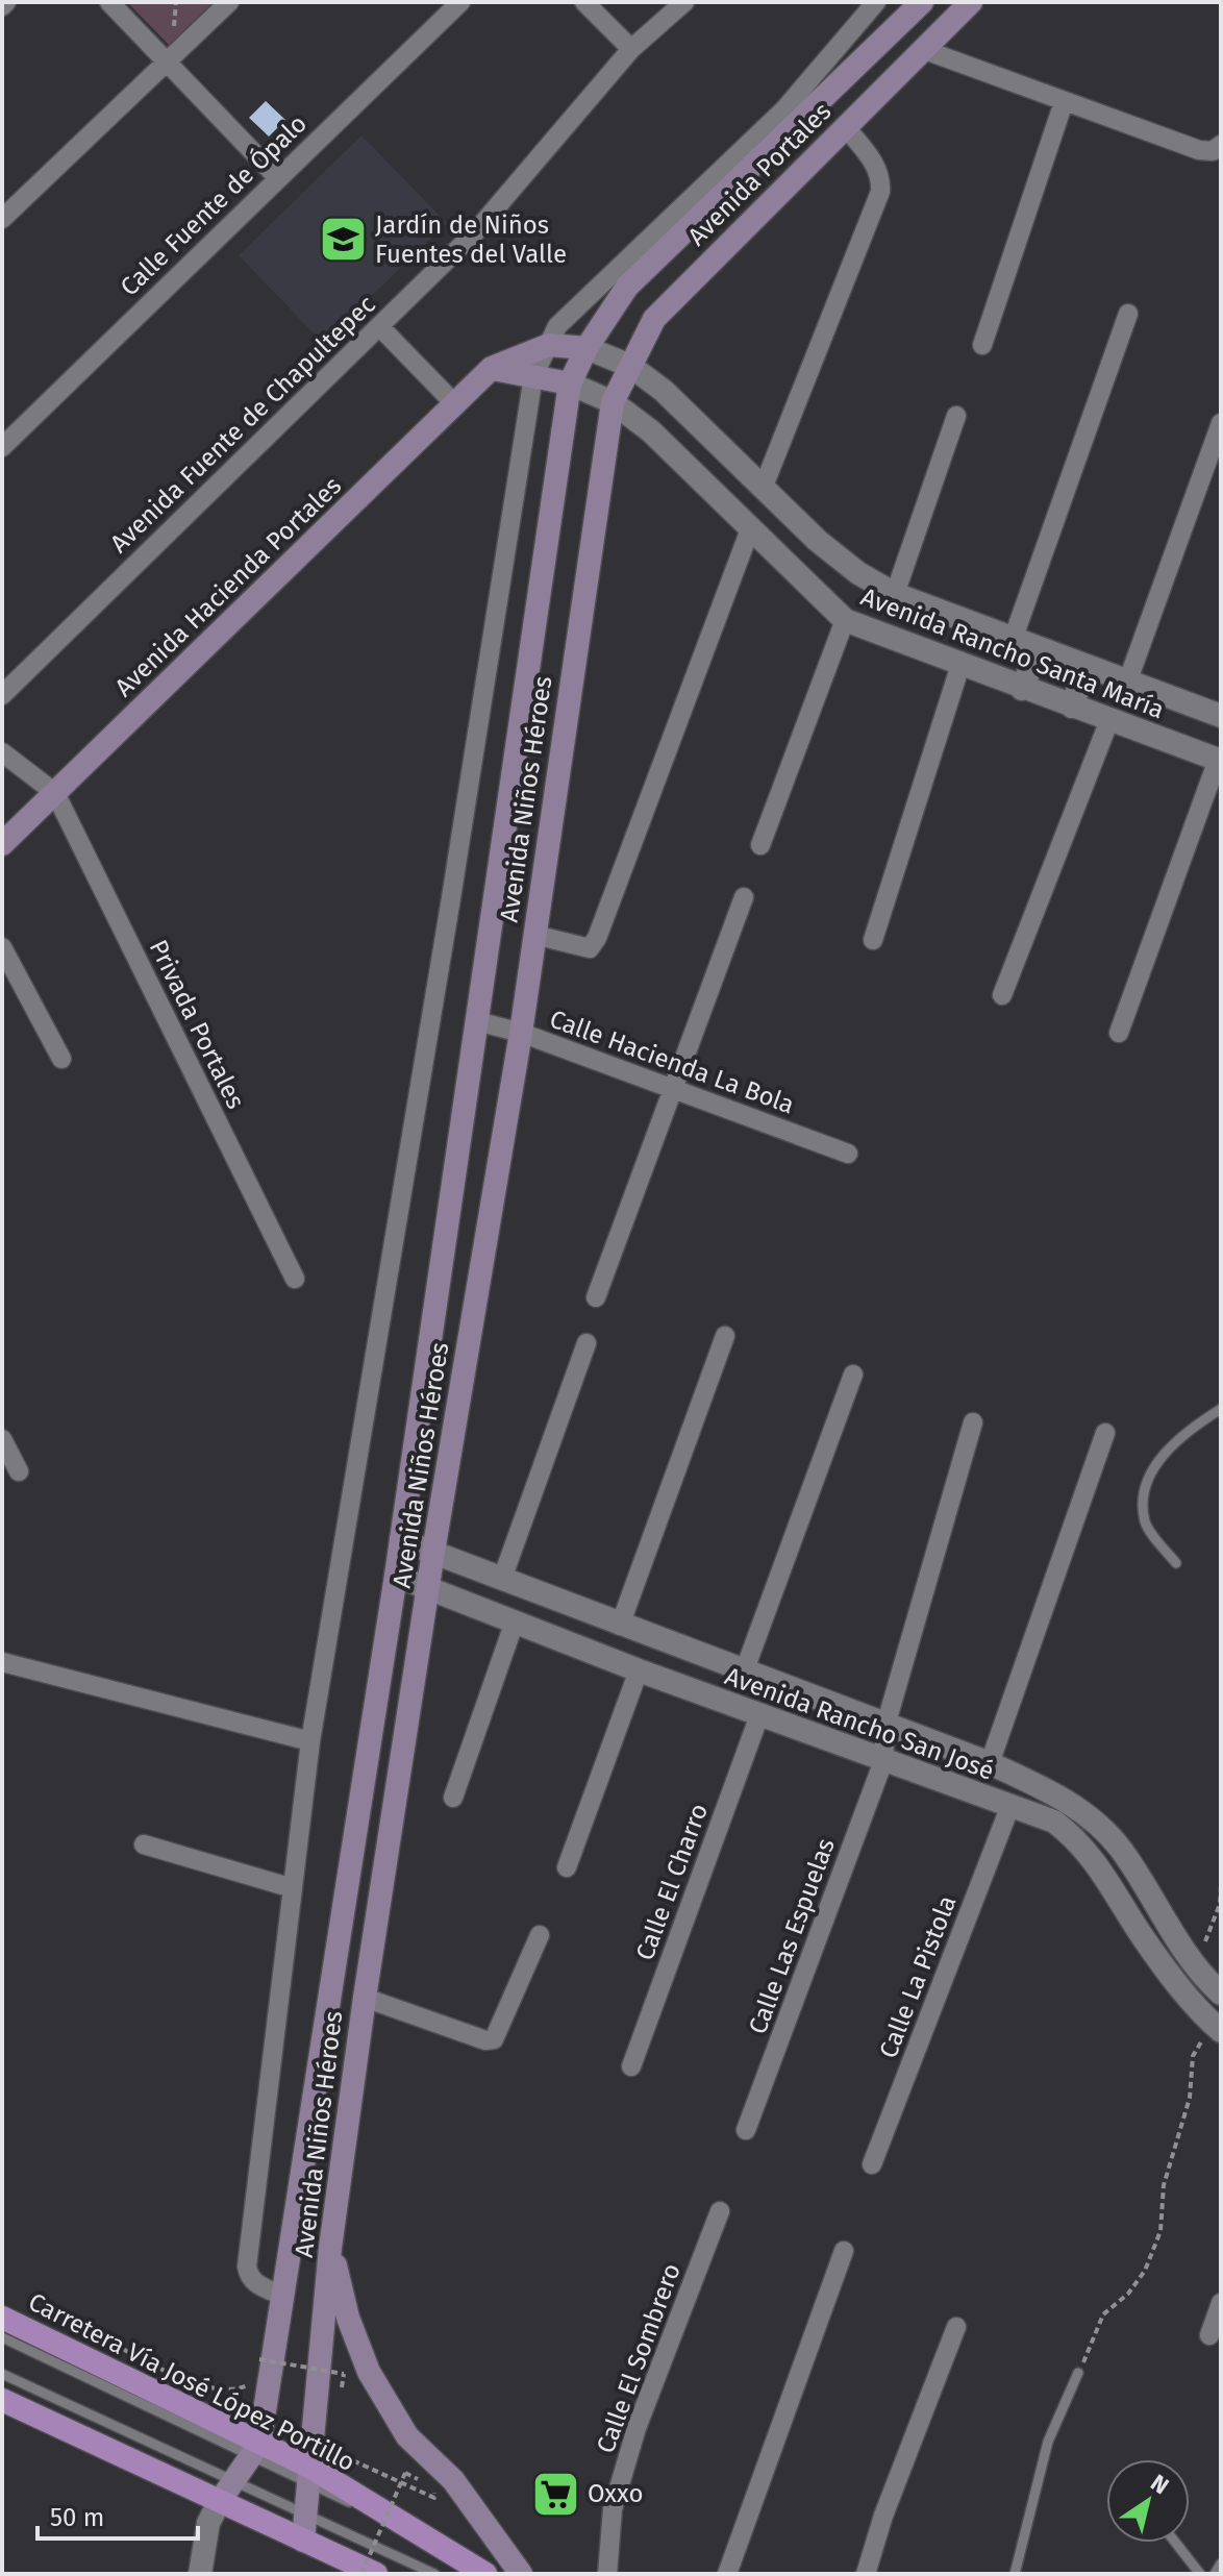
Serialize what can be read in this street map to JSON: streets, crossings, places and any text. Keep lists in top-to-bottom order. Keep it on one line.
{"streets":{"main road":["Avenida Portales","Avenida Hacienda Portales","Avenida Niños Héroes","Carretera Vía José López Portillo"],"street":["Calle Fuente de Ópalo","Avenida Fuente de Chapultepec","Avenida Rancho Santa María","Privada Portales","Calle Hacienda La Bola","Avenida Rancho San José","Calle El Charro","Calle Las Espuelas","Calle La Pistola","Calle El Sombrero"]},"crossings":[["Avenida Portales","Avenida Hacienda Portales"],["Avenida Portales","Avenida Rancho Santa María"],["Avenida Portales","Avenida Niños Héroes"],["Avenida Hacienda Portales","Avenida Rancho Santa María"],["Avenida Hacienda Portales","Privada Portales"],["Avenida Rancho Santa María","Avenida Niños Héroes"],["Avenida Niños Héroes","Calle Hacienda La Bola"],["Avenida Niños Héroes","Avenida Rancho San José"],["Avenida Niños Héroes","Carretera Vía José López Portillo"],["Avenida Rancho San José","Calle El Charro"],["Avenida Rancho San José","Calle Las Espuelas"],["Avenida Rancho San José","Calle La Pistola"]],"places":{"school or university":["Jardín de Niños Fuentes del Valle"],"supermarket":["Oxxo"]},"scale_bar":"50 m","north":"top right"}
